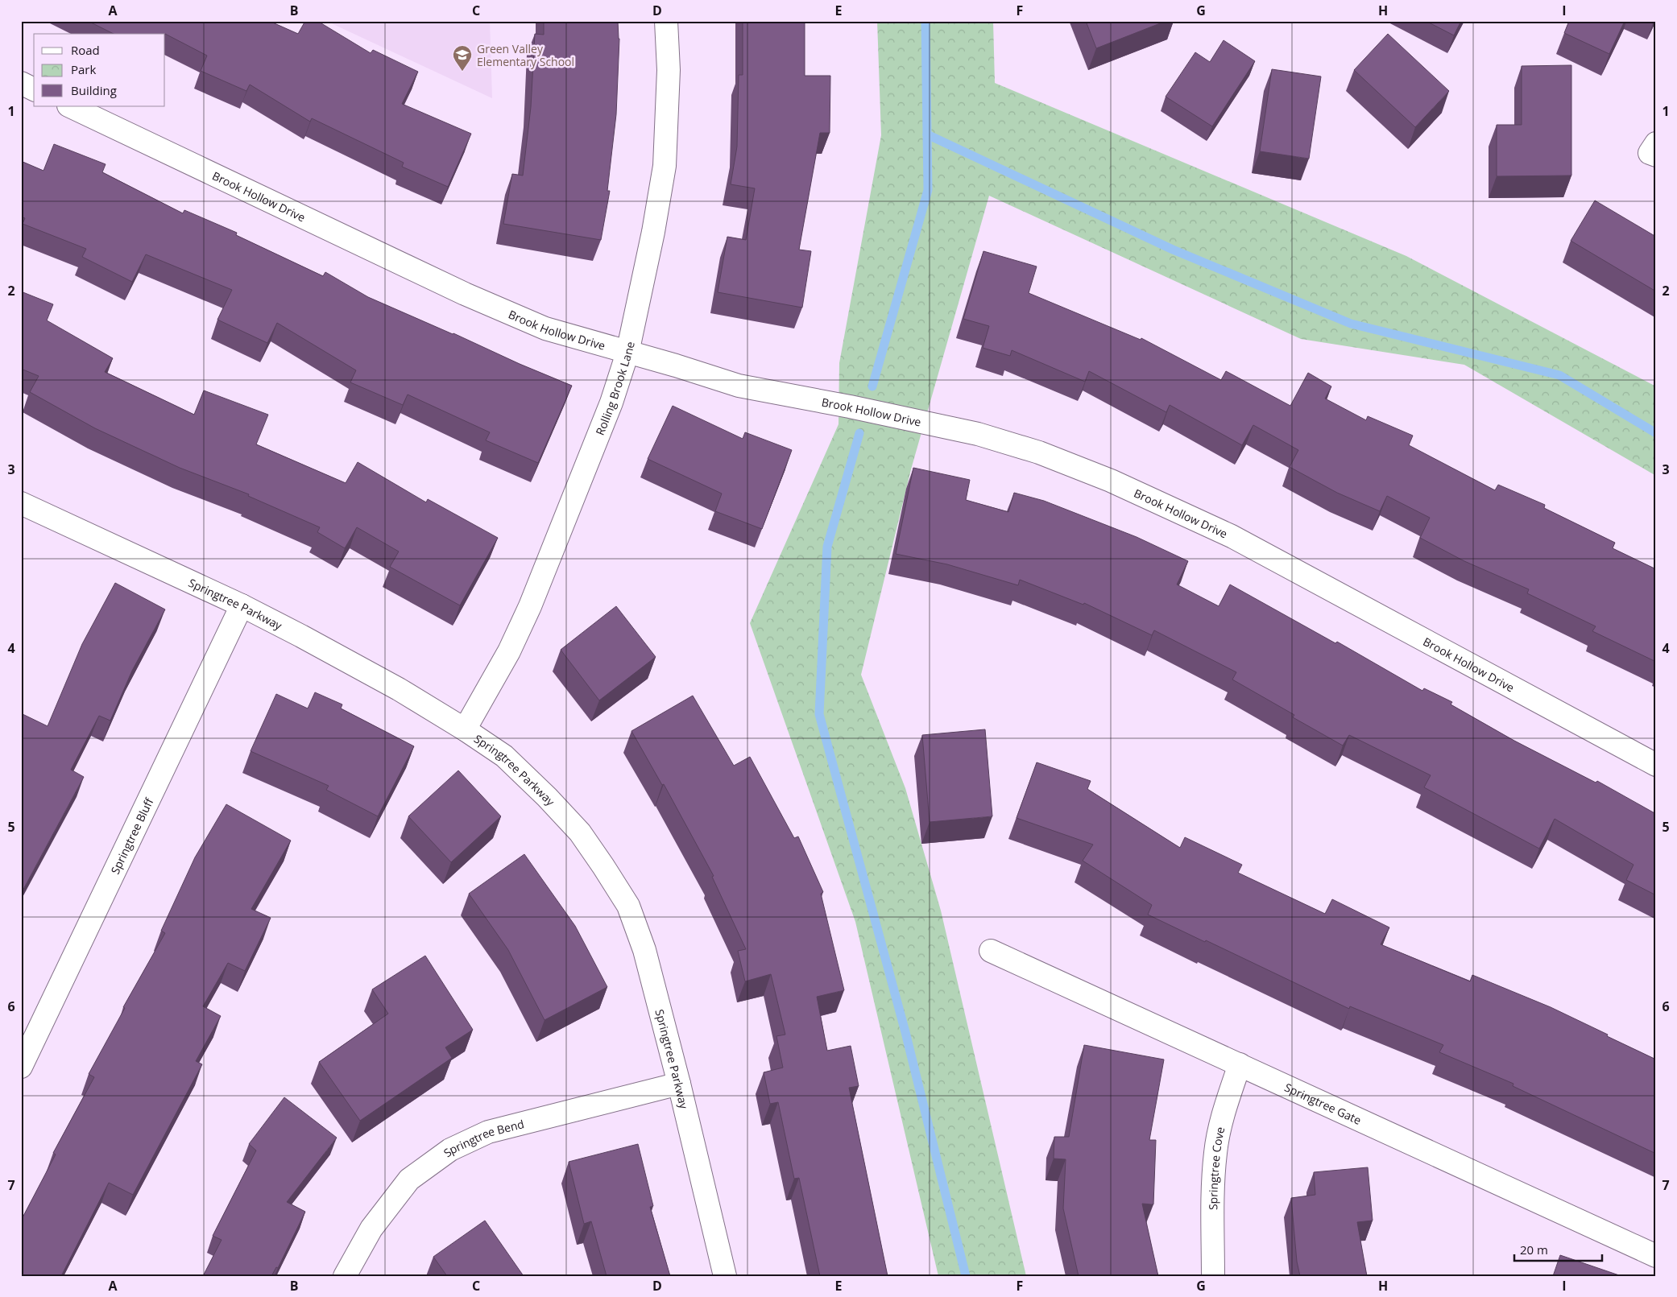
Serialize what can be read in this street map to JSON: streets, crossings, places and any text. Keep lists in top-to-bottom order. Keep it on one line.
{"streets":{"street":["Brook Hollow Drive","Rolling Brook Lane","Springtree Parkway","Springtree Bluff","Springtree Gate","Springtree Bend","Springtree Cove"]},"crossings":[["Brook Hollow Drive","Rolling Brook Lane"],["Rolling Brook Lane","Springtree Parkway"],["Springtree Parkway","Springtree Bluff"],["Springtree Parkway","Springtree Bend"],["Springtree Gate","Springtree Cove"]],"places":{"school or university":["Green Valley Elementary School"]},"legend":["Road","Park","Building"],"scale_bar":"20 m","grid":{"columns":["A","B","C","D","E","F","G","H","I"],"rows":["1","2","3","4","5","6","7"]}}
